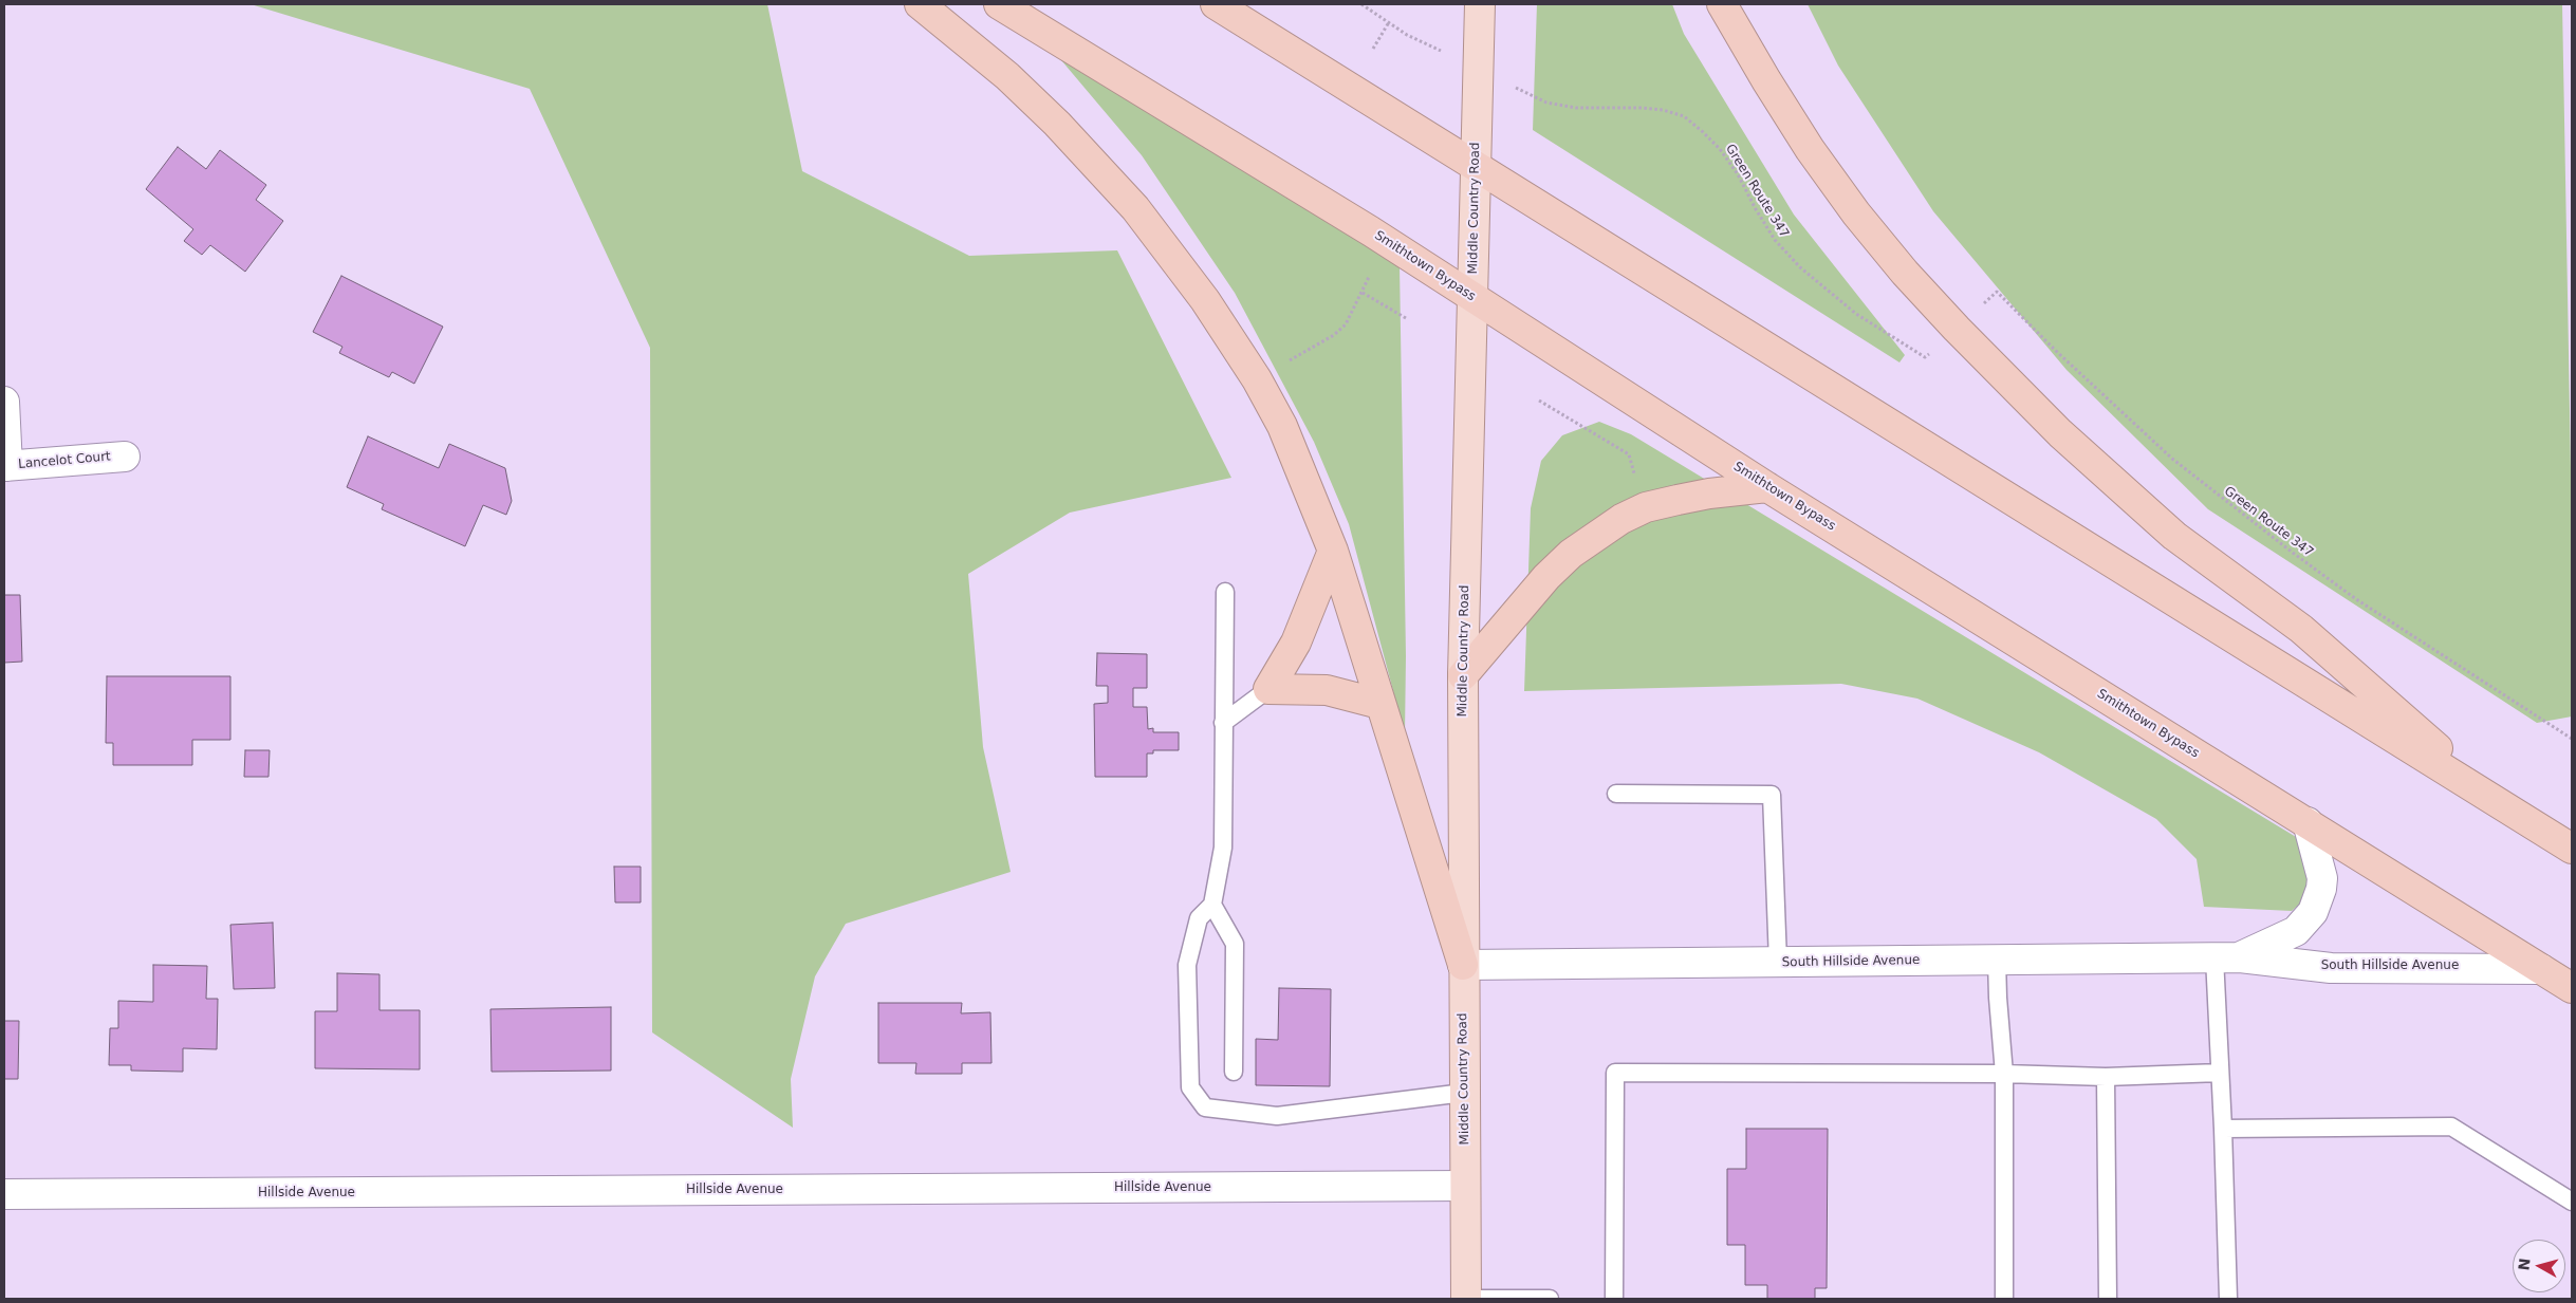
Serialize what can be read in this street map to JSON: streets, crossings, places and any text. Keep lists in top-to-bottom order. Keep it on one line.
{"streets":{"highway":["Smithtown Bypass"],"main road":["Middle Country Road"],"street":["Lancelot Court","South Hillside Avenue","Hillside Avenue"],"path":["Green Route 347"]},"crossings":[["Middle Country Road","Smithtown Bypass"],["Middle Country Road","South Hillside Avenue"],["Middle Country Road","Hillside Avenue"],["Smithtown Bypass","South Hillside Avenue"]],"north":"left"}
